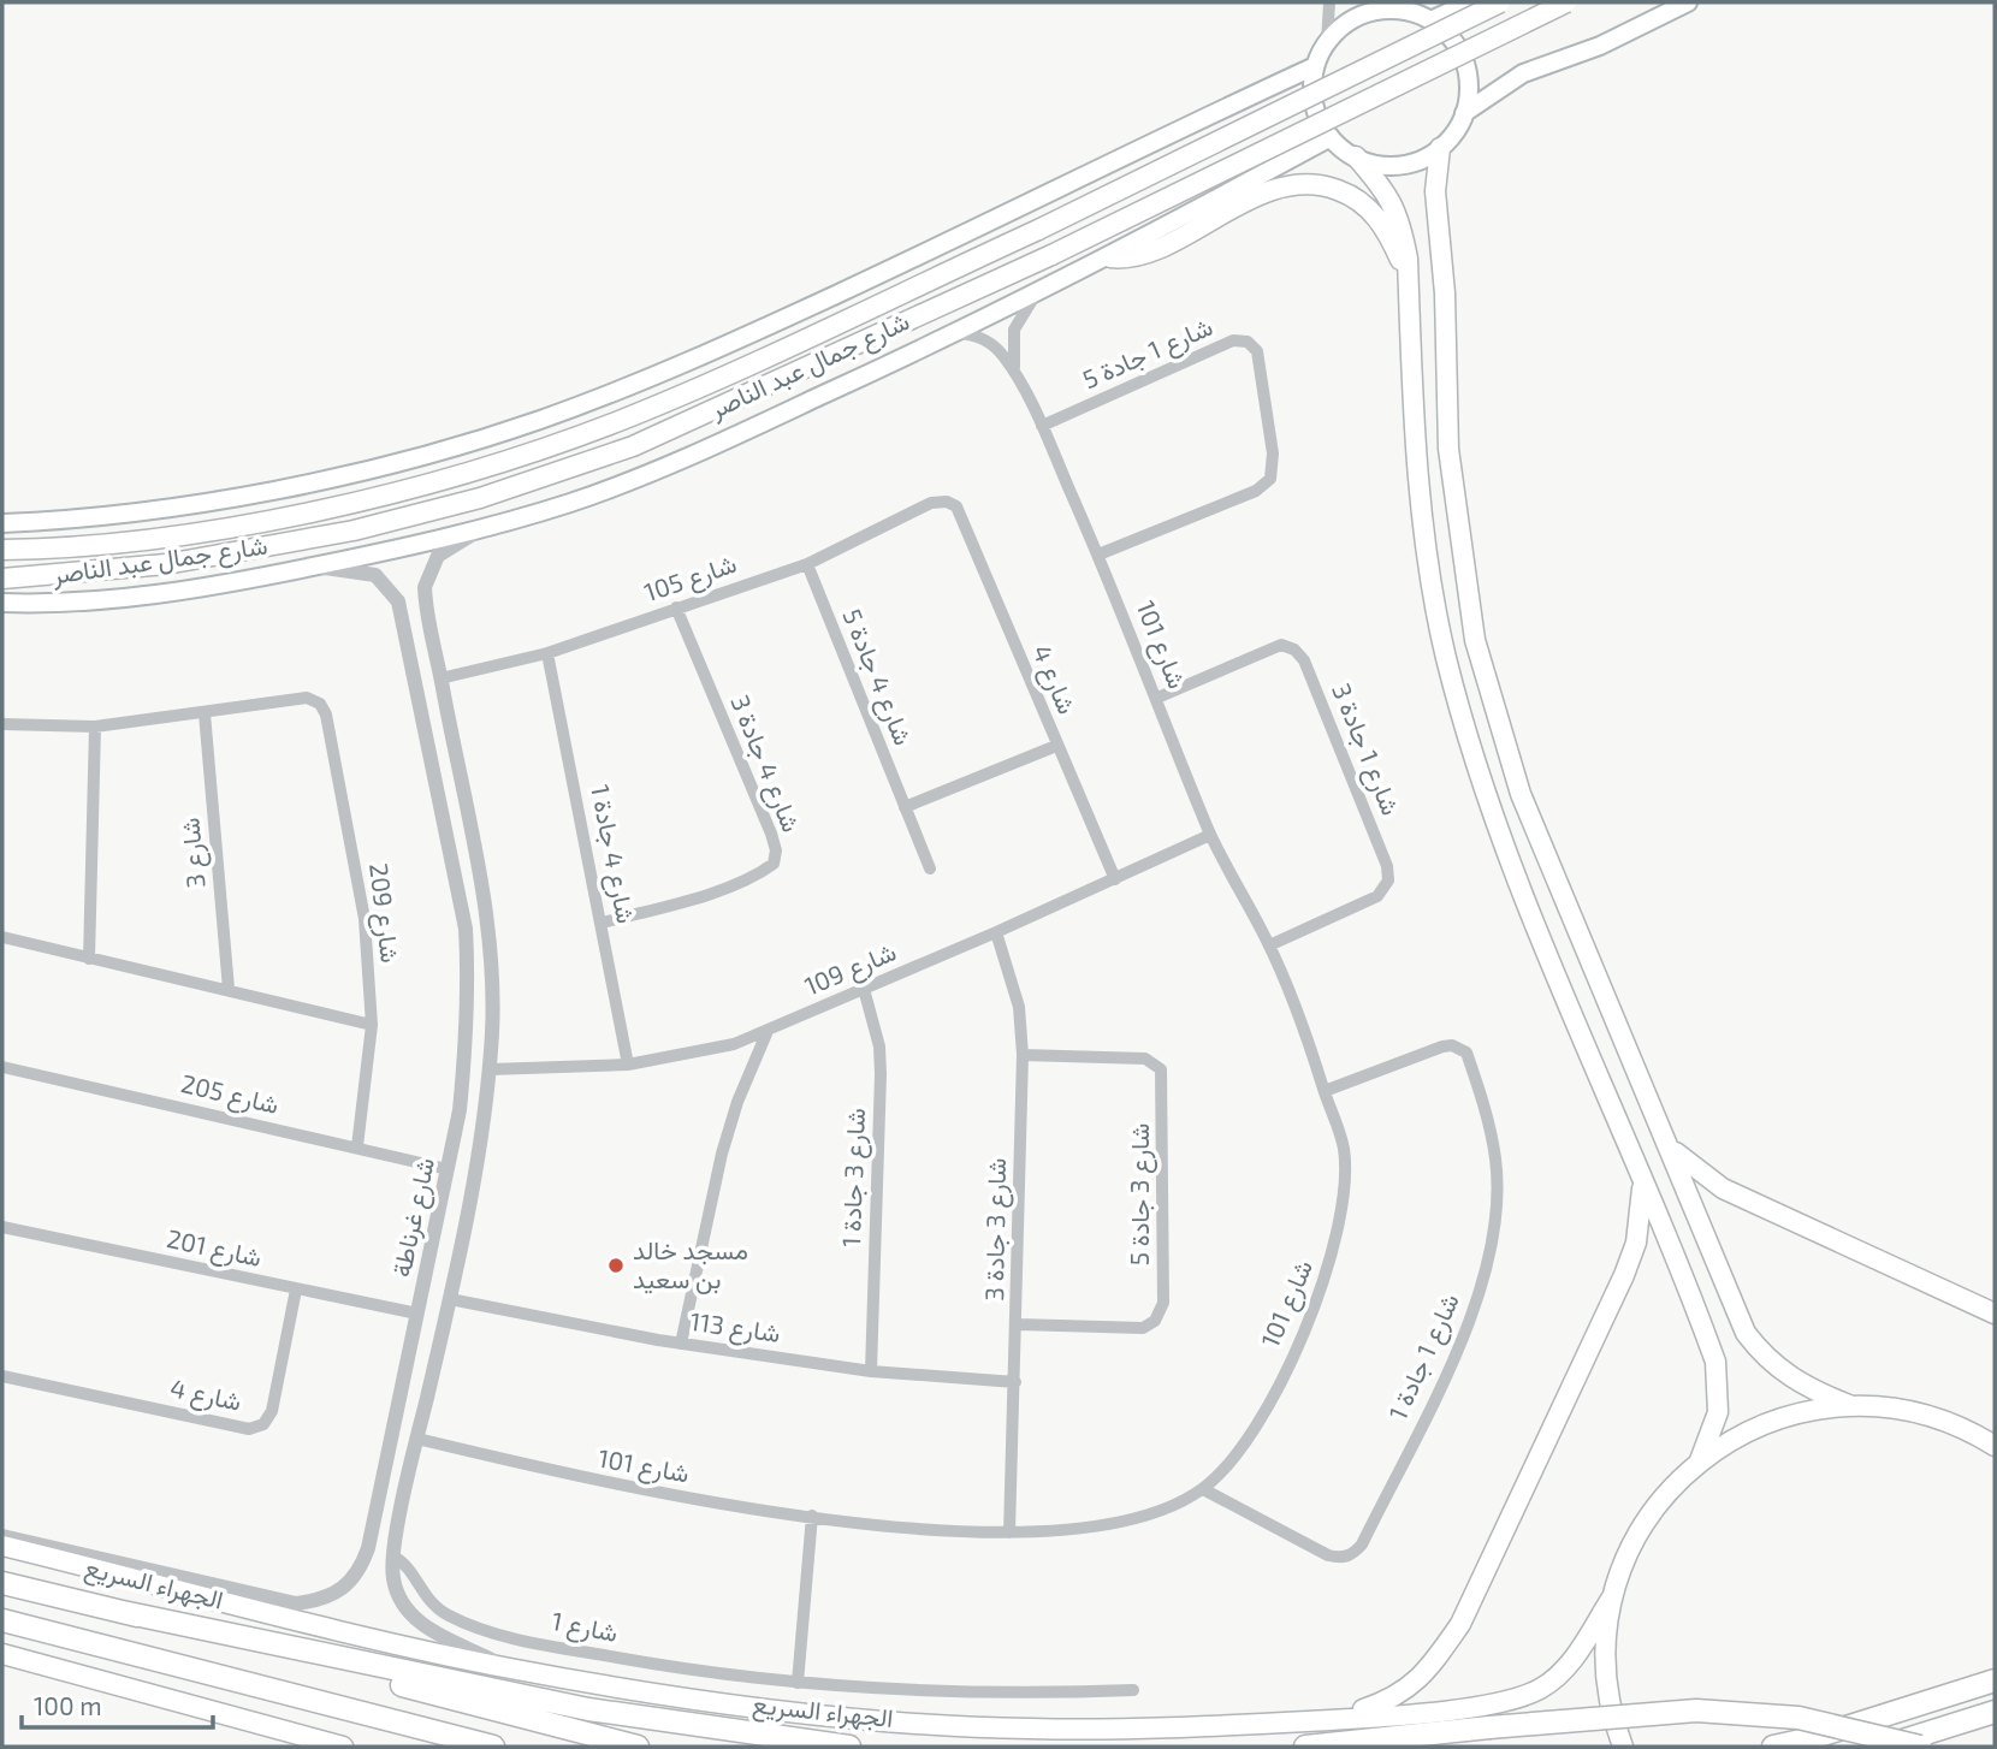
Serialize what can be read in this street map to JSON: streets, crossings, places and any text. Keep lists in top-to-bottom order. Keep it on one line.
{"streets":{"highway":["الجهراء السريع"],"main road":["شارع جمال عبد الناصر"],"street":["شارع 1 جادة 5","شارع 105","شارع 101","شارع 4 جادة 5","شارع 4","شارع 1 جادة 3","شارع 4 جادة 3","شارع 3","شارع 4 جادة 1","شارع 209","شارع 109","شارع 205","شارع 3 جادة 1","شارع 3 جادة 5","شارع غرناطة","شارع 3 جادة 3","شارع 201","شارع 113","شارع 1 جادة 1","شارع 1"]},"crossings":[["شارع 1 جادة 5","شارع 101"],["شارع 105","شارع 4 جادة 5"],["شارع 105","شارع 4"],["شارع 105","شارع 4 جادة 3"],["شارع 105","شارع 4 جادة 1"],["شارع 105","شارع غرناطة"],["شارع 101","شارع 1 جادة 3"],["شارع 101","شارع 109"],["شارع 101","شارع غرناطة"],["شارع 101","شارع 3 جادة 3"],["شارع 101","شارع 1 جادة 1"],["شارع 4","شارع 109"],["شارع 4","شارع 201"],["شارع 4 جادة 3","شارع 4 جادة 1"],["شارع 3","شارع 209"],["شارع 4 جادة 1","شارع 109"],["شارع 209","شارع 205"],["شارع 109","شارع 3 جادة 1"],["شارع 109","شارع غرناطة"],["شارع 109","شارع 3 جادة 3"],["شارع 205","شارع غرناطة"],["شارع 3 جادة 1","شارع 113"],["شارع 3 جادة 5","شارع 3 جادة 3"],["شارع غرناطة","شارع 201"],["شارع غرناطة","شارع 113"],["شارع غرناطة","الجهراء السريع"],["شارع غرناطة","شارع 1"],["شارع 3 جادة 3","شارع 113"]],"places":["مسجد خالد بن سعيد"],"scale_bar":"100 m"}
